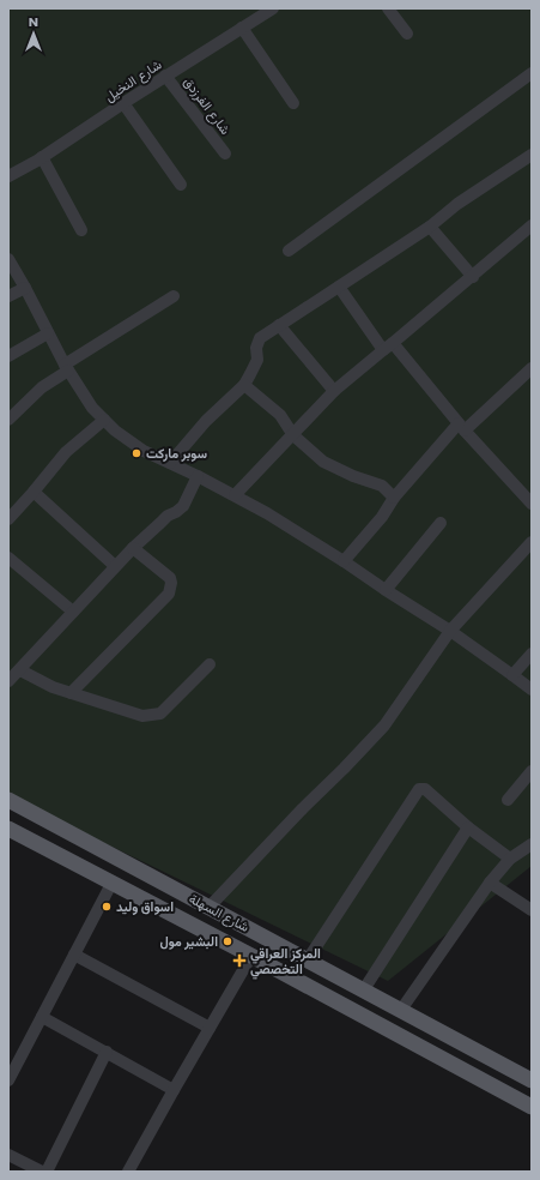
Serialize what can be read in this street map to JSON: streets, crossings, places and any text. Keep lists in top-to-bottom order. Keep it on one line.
{"streets":{"main road":["شارع السهلة"],"street":["شارع النخيل","شارع الفرزدق"]},"crossings":[["شارع النخيل","شارع الفرزدق"]],"places":{"other":["سوبر ماركت","اسواق وليد","البشير مول"],"health":["المركز العراقي التخصصي"]},"north":"top"}
